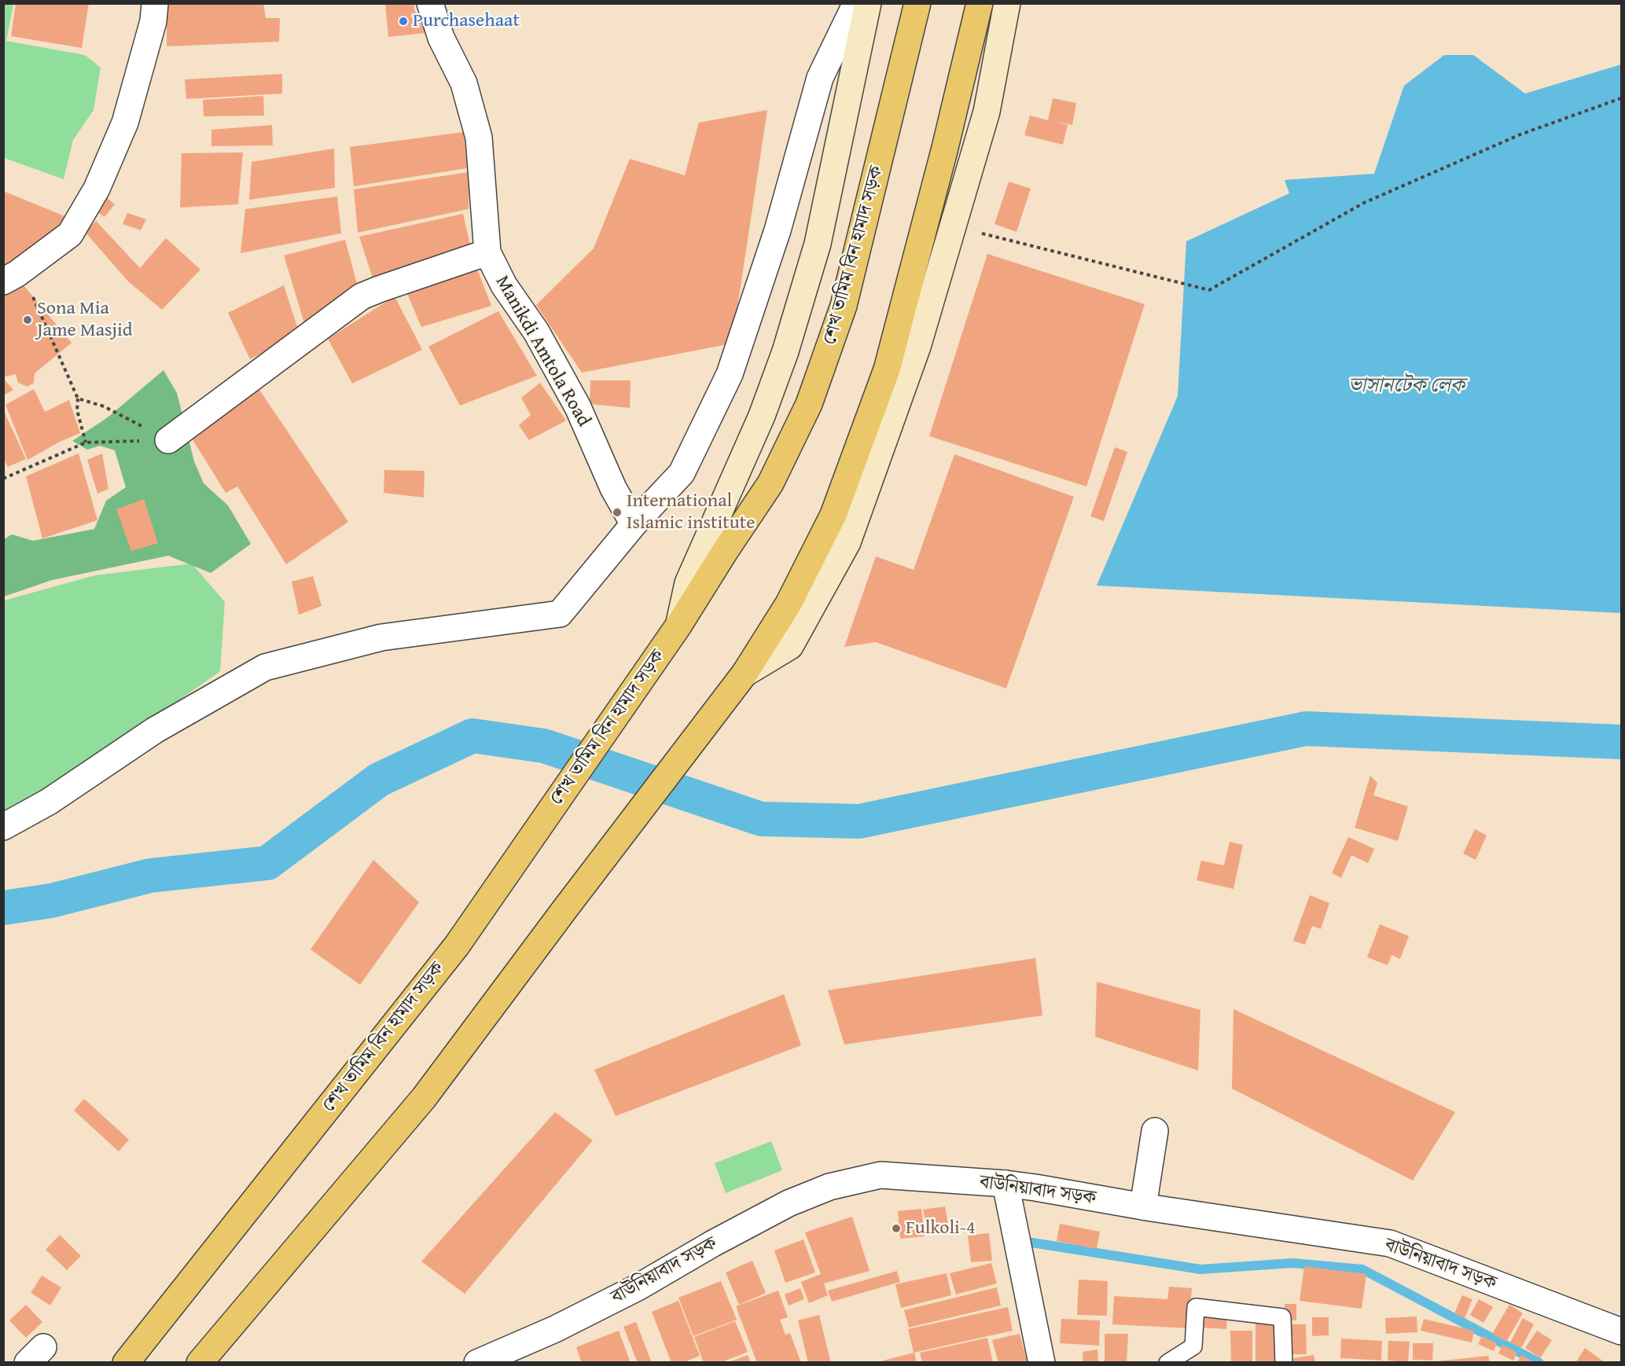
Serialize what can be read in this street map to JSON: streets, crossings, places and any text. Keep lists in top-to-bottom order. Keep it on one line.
{"streets":{"main road":["শেখ তামিম বিন হামাদ সড়ক"],"street":["Manikdi Amtola Road","বাউনিয়াবাদ সড়ক"]},"water":["ভাসানটেক লেক"],"places":["Purchasehaat","Sona Mia Jame Masjid","International Islamic institute","Fulkoli-4"]}
